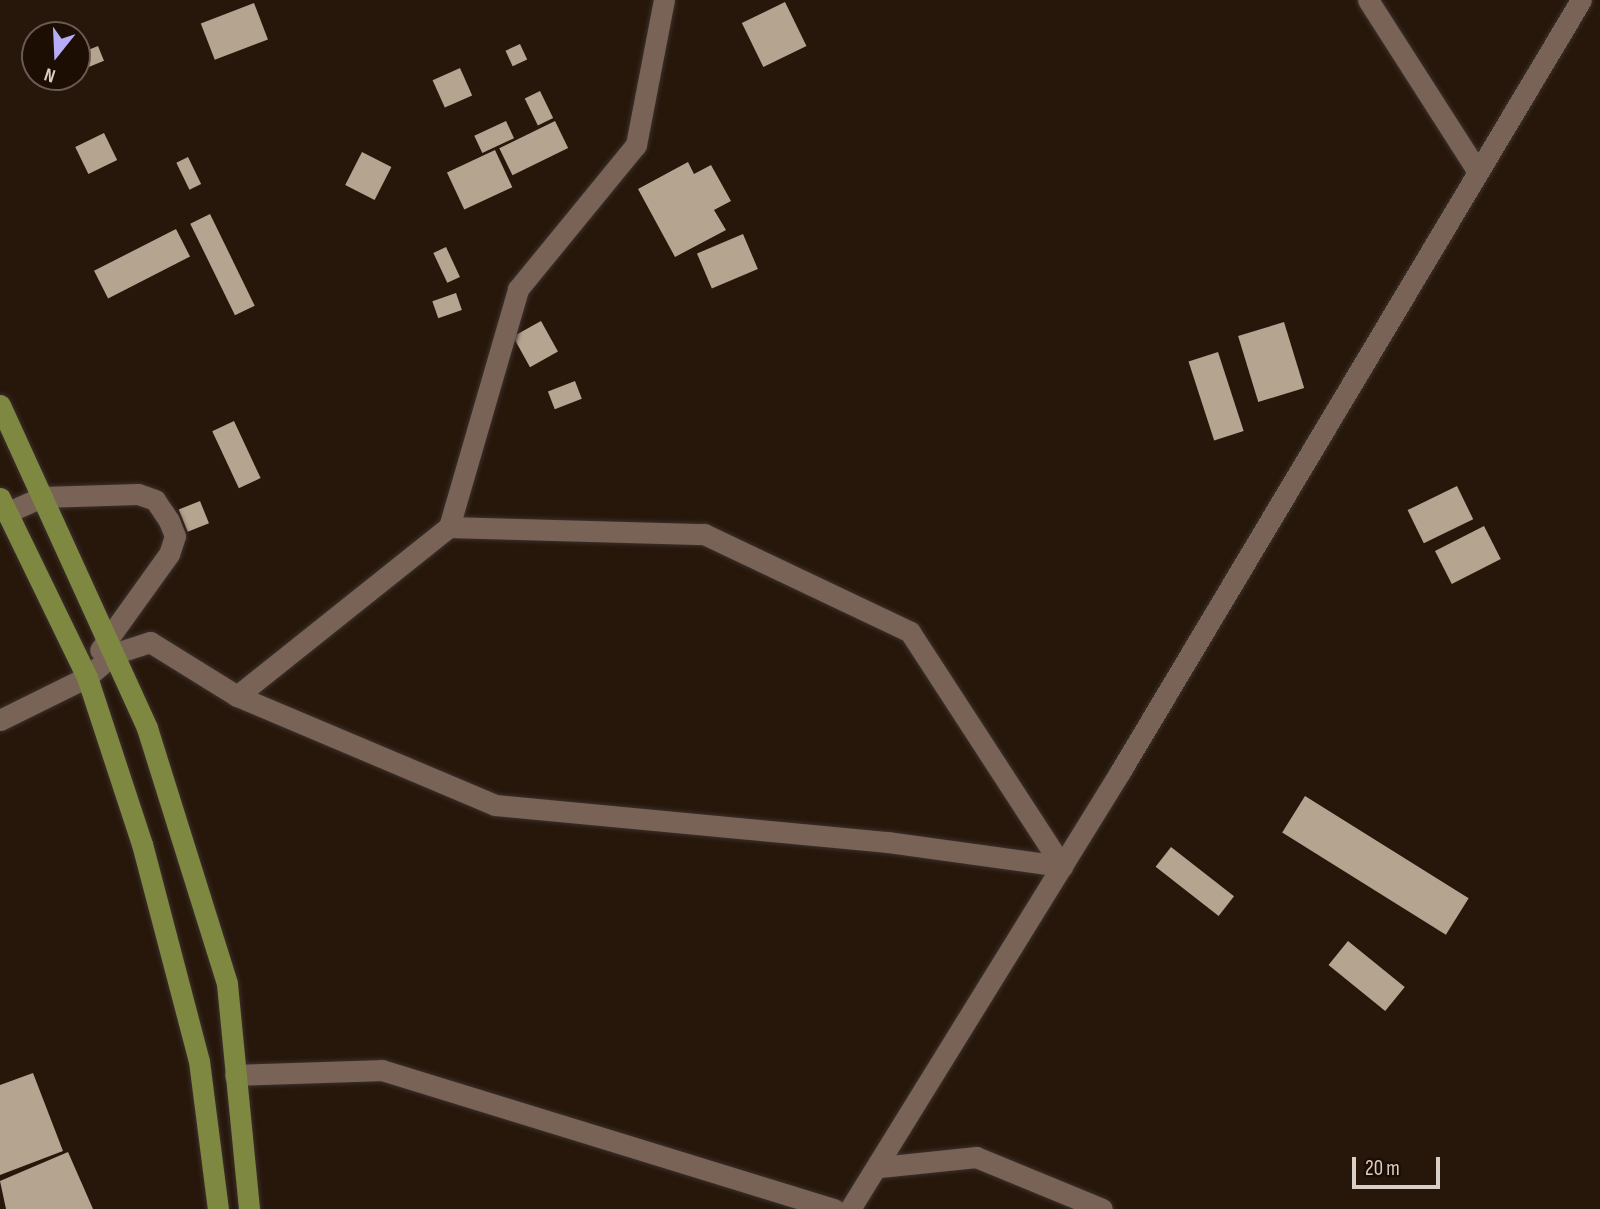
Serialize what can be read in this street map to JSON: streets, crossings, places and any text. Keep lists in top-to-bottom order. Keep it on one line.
{"scale_bar":"20 m","north":"bottom"}
